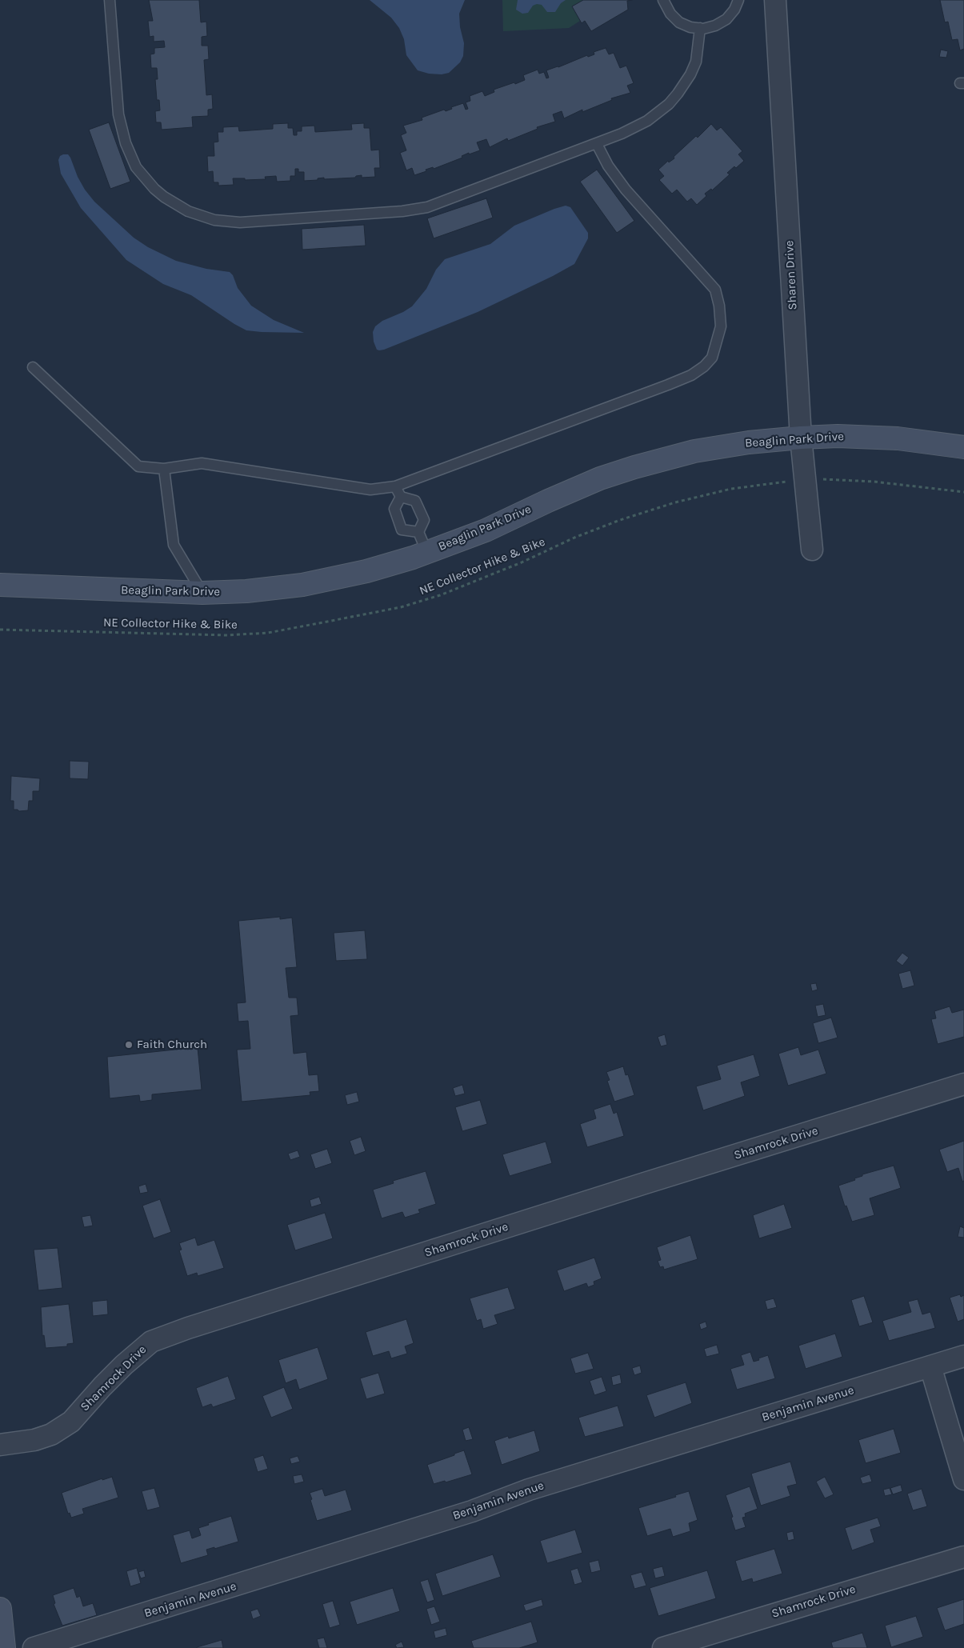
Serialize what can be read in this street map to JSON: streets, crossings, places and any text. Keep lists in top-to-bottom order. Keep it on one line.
{"streets":{"main road":["Beaglin Park Drive"],"street":["Sharen Drive","Shamrock Drive","Benjamin Avenue"],"path":["NE Collector Hike & Bike"]},"crossings":[["Sharen Drive","Beaglin Park Drive"],["Sharen Drive","NE Collector Hike & Bike"]],"places":["Faith Church"]}
